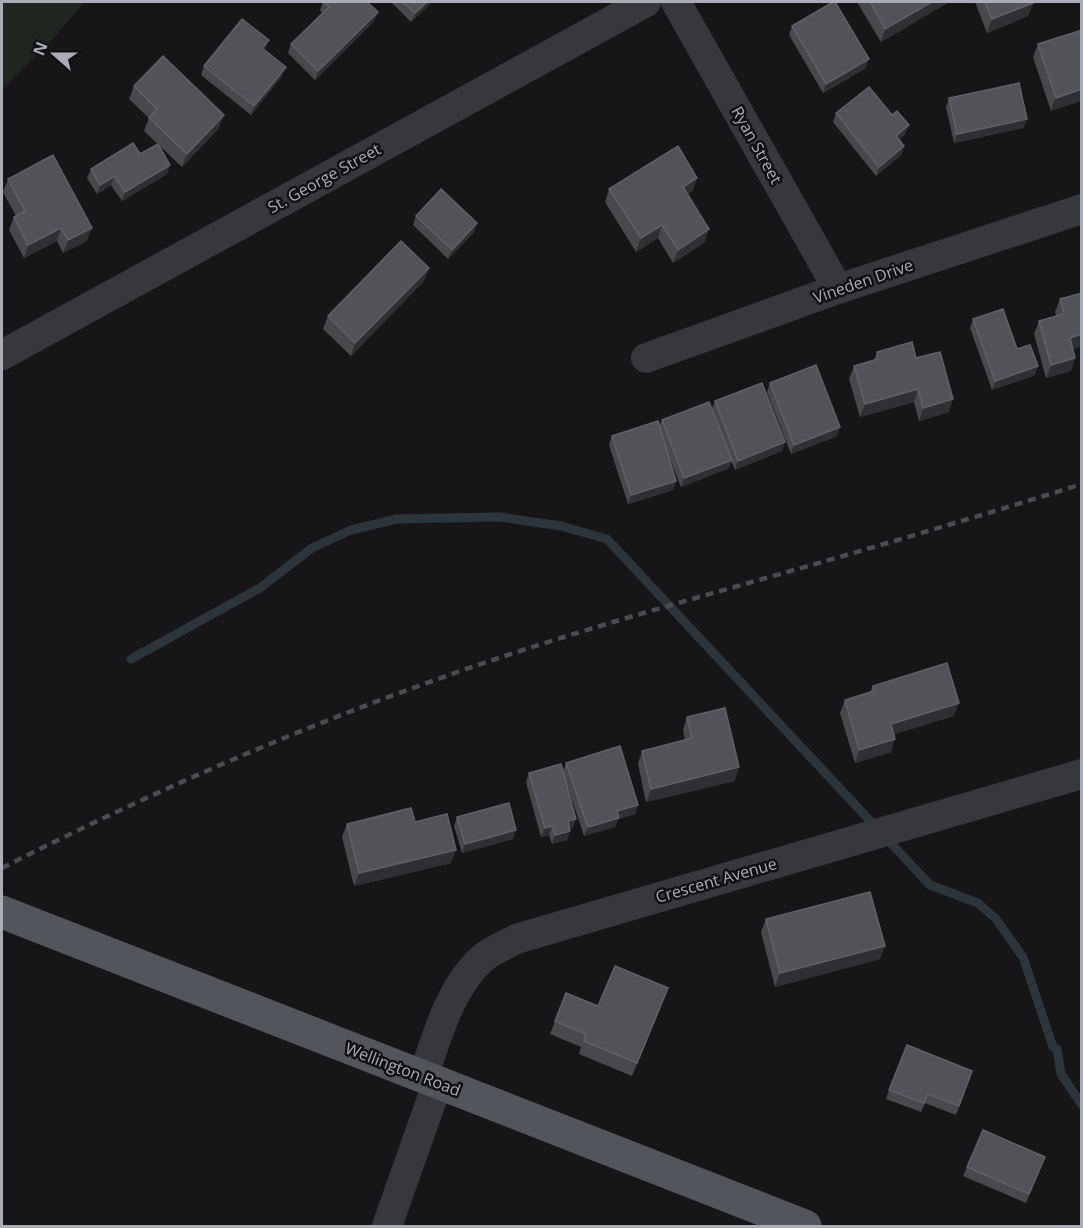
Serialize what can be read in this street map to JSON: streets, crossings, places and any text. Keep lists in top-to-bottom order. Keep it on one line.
{"streets":{"main road":["Wellington Road"],"street":["Ryan Street","St. George Street","Vineden Drive","Crescent Avenue"]},"crossings":[["Ryan Street","Vineden Drive"],["Crescent Avenue","Wellington Road"]],"north":"left"}
